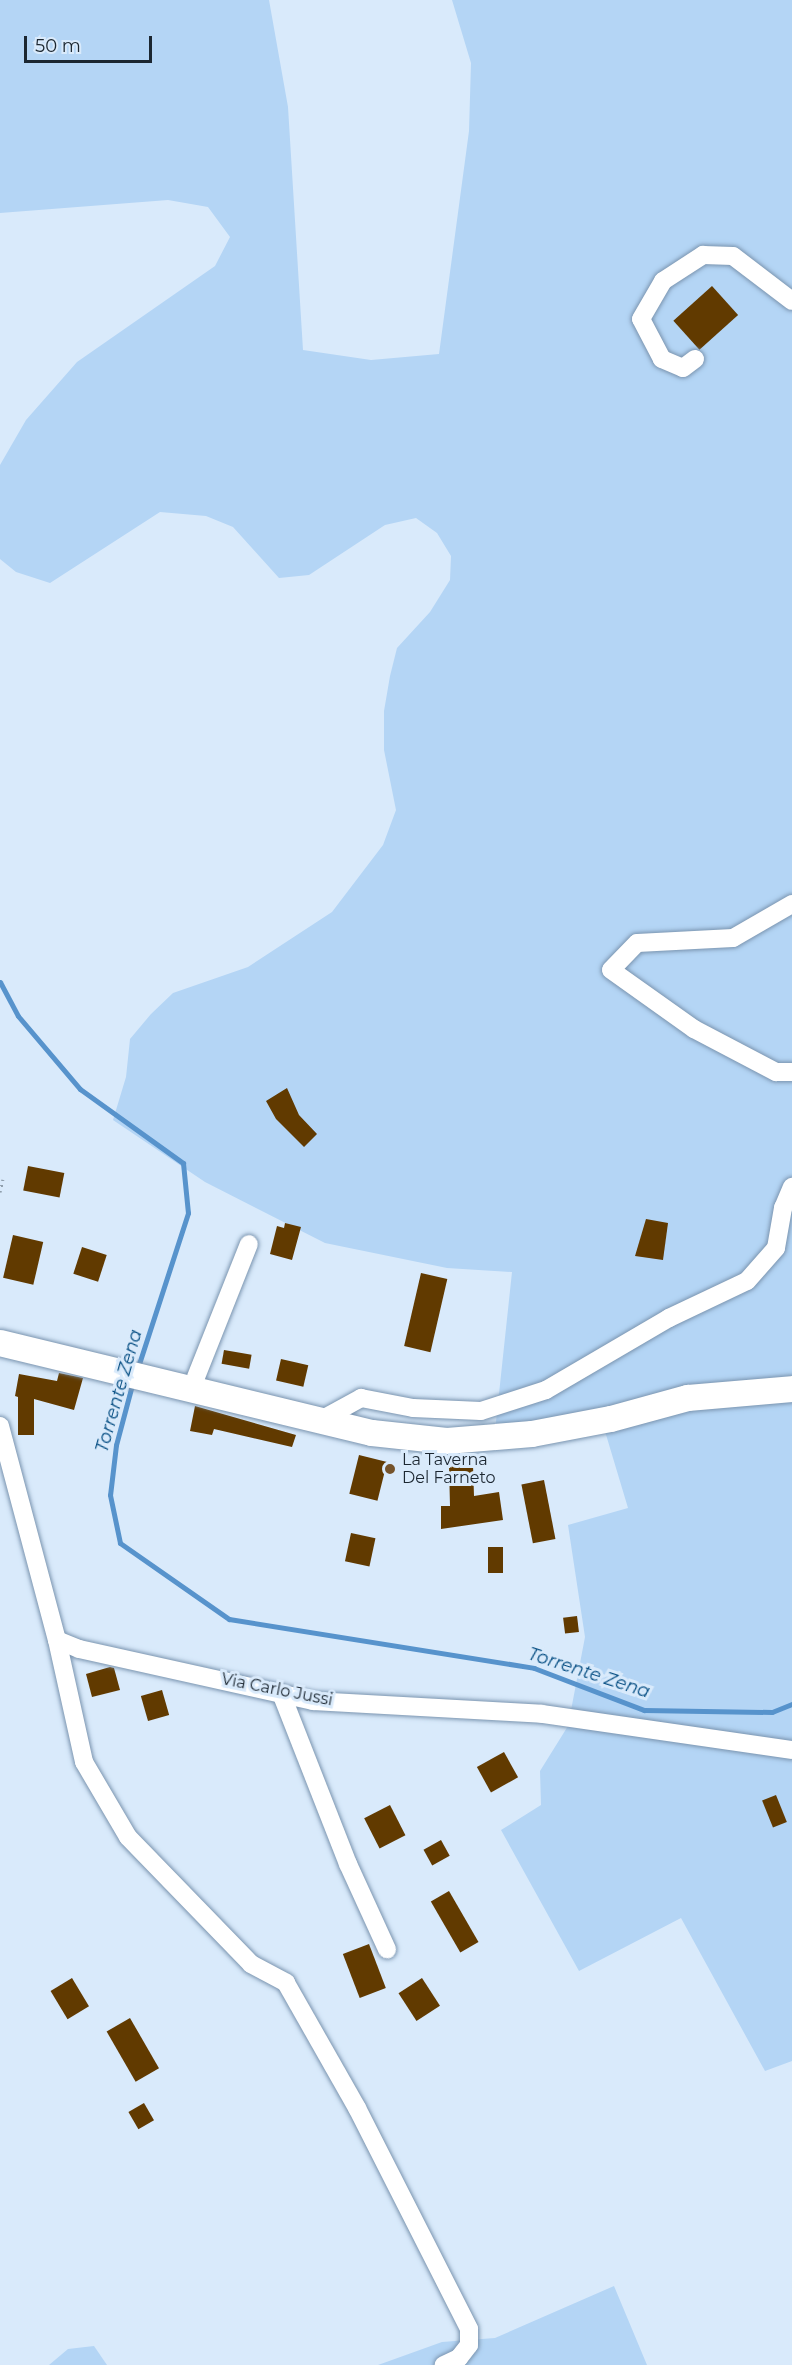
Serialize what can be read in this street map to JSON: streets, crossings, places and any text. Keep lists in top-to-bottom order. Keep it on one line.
{"streets":{"street":["Via Carlo Jussi"]},"water":["Torrente Zena"],"places":["La Taverna Del Farneto"],"scale_bar":"50 m"}
